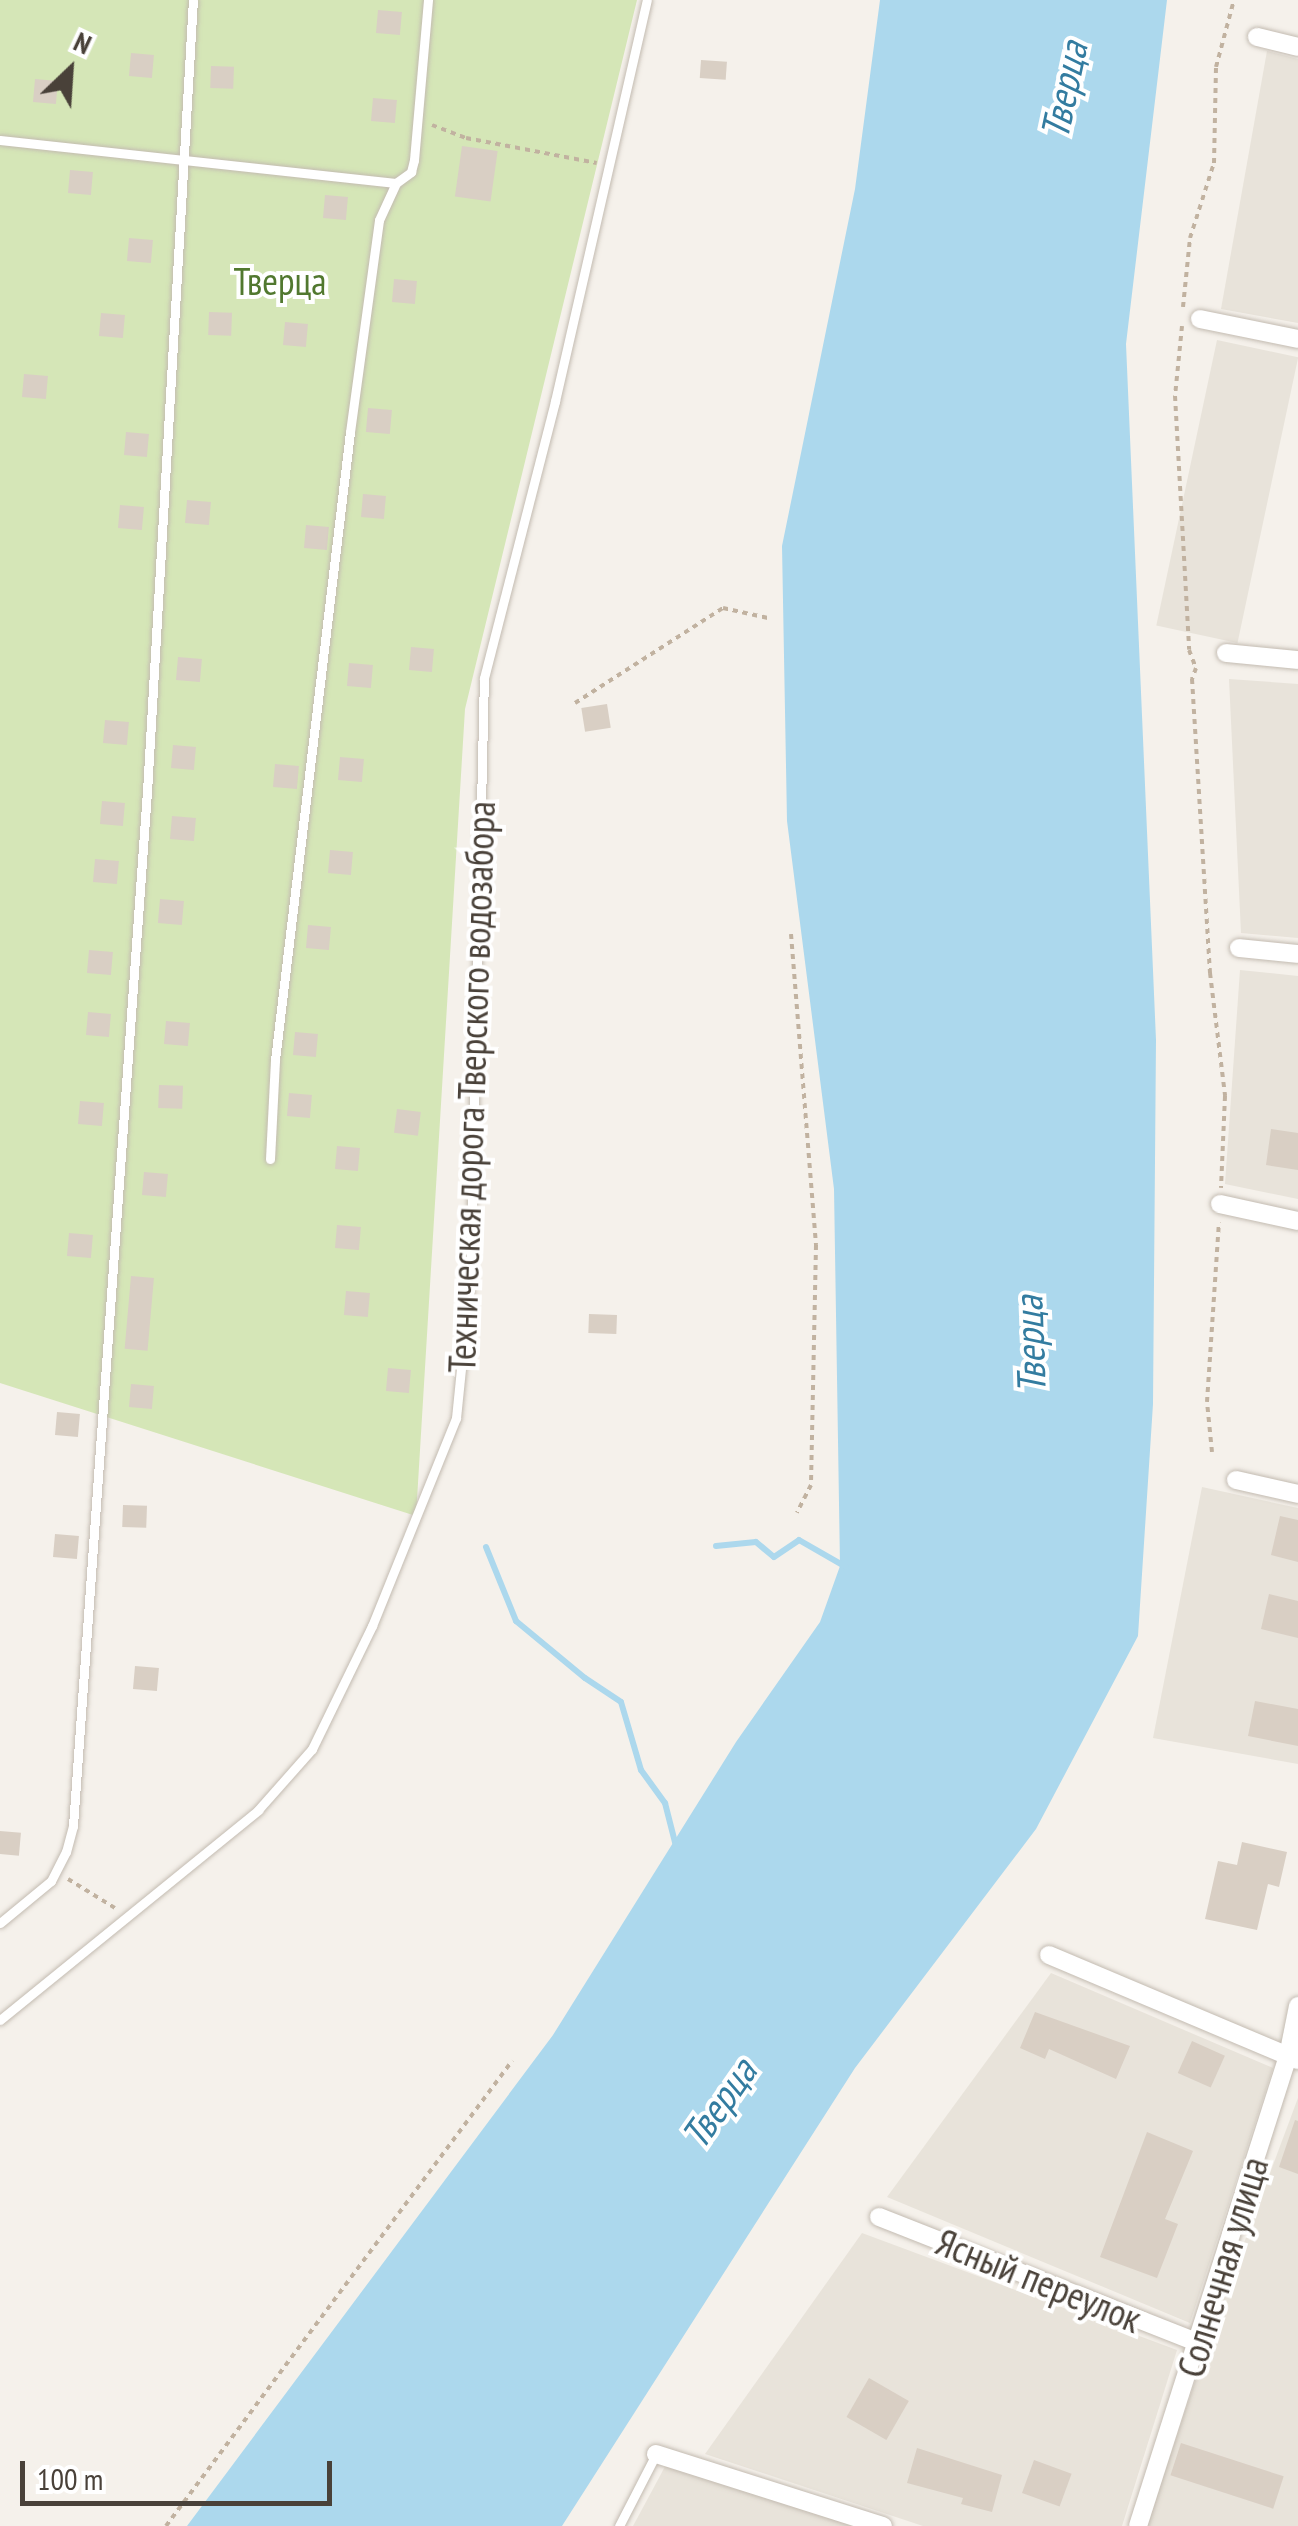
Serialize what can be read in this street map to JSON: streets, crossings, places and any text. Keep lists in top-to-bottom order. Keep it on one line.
{"streets":{"street":["Солнечная улица","Ясный переулок"],"lane":["Техническая дорога Тверского водозабора"]},"crossings":[["Солнечная улица","Ясный переулок"]],"water":["Тверца"],"parks":["Тверца"],"scale_bar":"100 m","north":"top right"}
